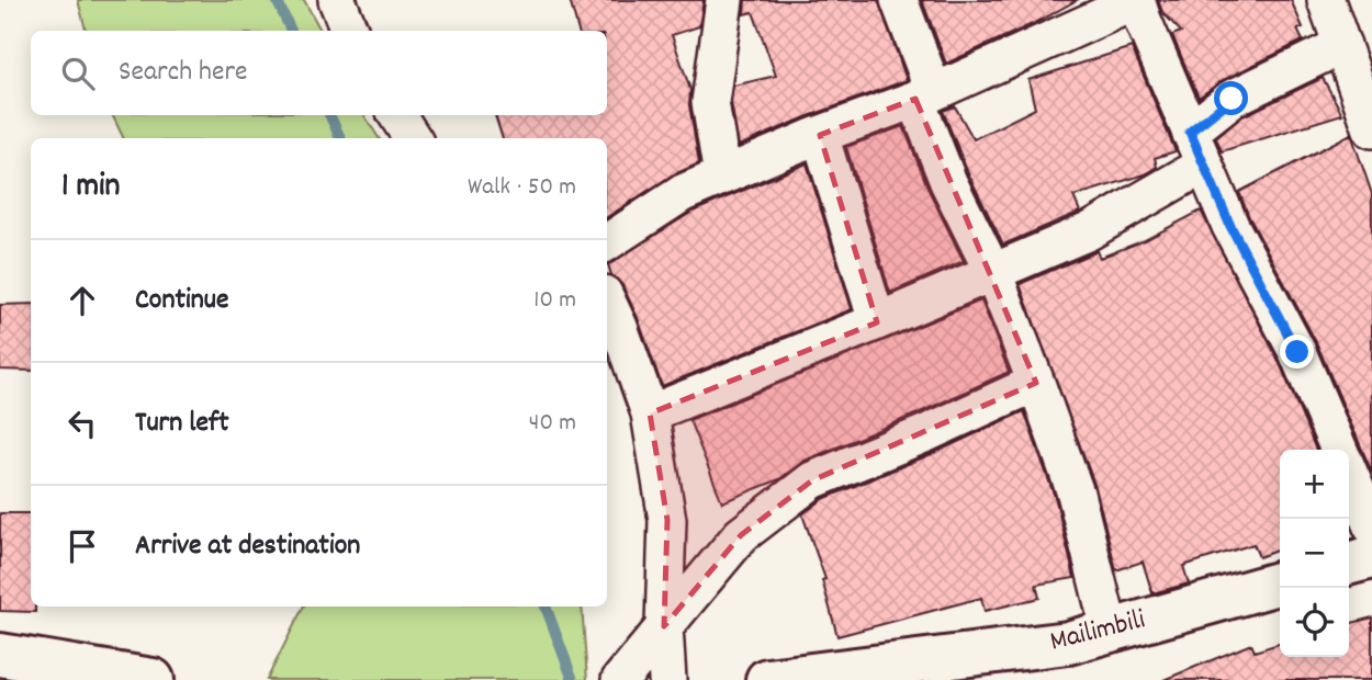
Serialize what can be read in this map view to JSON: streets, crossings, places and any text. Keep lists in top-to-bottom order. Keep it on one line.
{"streets":{"street":["Mailimbili"]},"page":{"search":"Search here","heading":["1 min","Walk · 50 m"],"list":[["Continue","10 m"],["Turn left","40 m"],"Arrive at destination"],"map_buttons":["+","−"]}}
